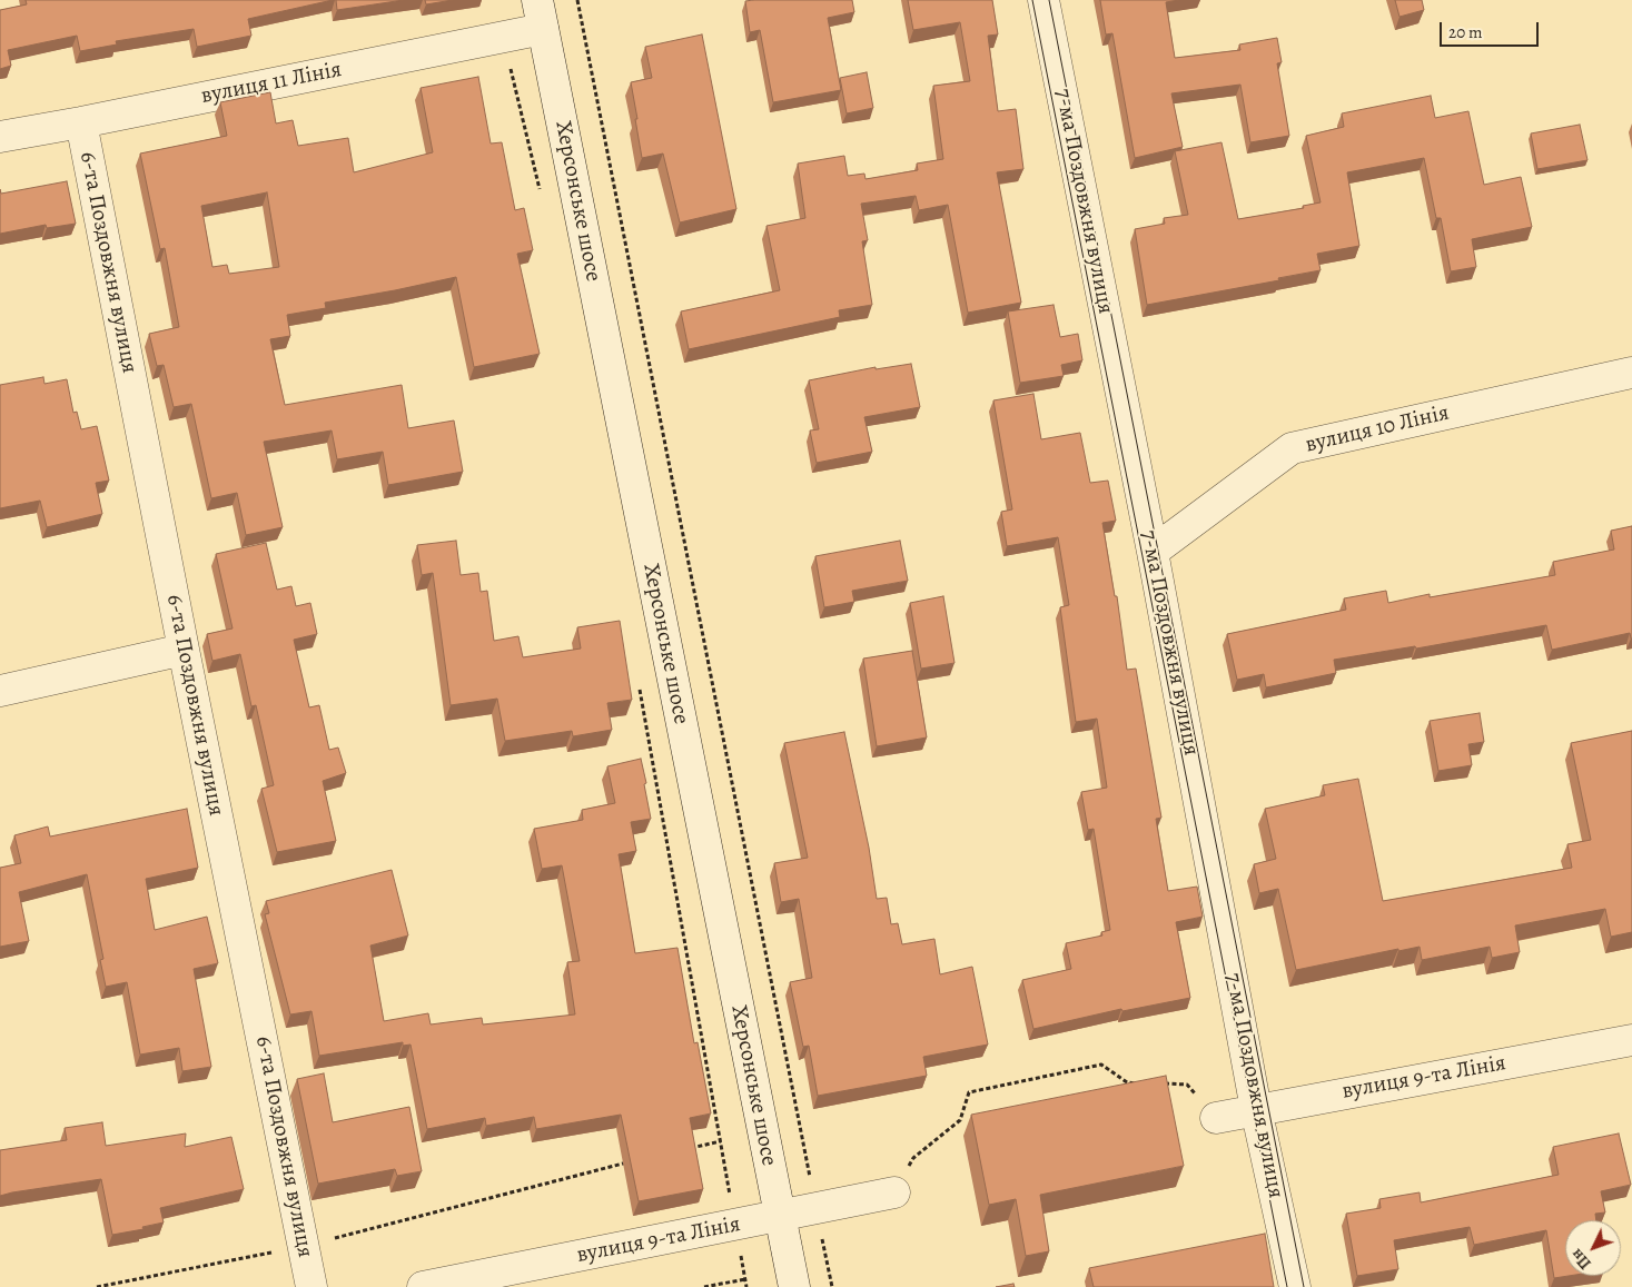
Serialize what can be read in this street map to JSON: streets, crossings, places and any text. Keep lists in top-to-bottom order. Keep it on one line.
{"streets":{"street":["вулиця 11 Лінія","Херсонське шосе","7-ма Поздовжня вулиця","6-та Поздовжня вулиця","вулиця 10 Лінія","вулиця 9-та Лінія"]},"crossings":[["вулиця 11 Лінія","Херсонське шосе"],["вулиця 11 Лінія","6-та Поздовжня вулиця"],["Херсонське шосе","вулиця 9-та Лінія"],["7-ма Поздовжня вулиця","вулиця 10 Лінія"],["7-ма Поздовжня вулиця","вулиця 9-та Лінія"]],"scale_bar":"20 m","north":"bottom left"}
